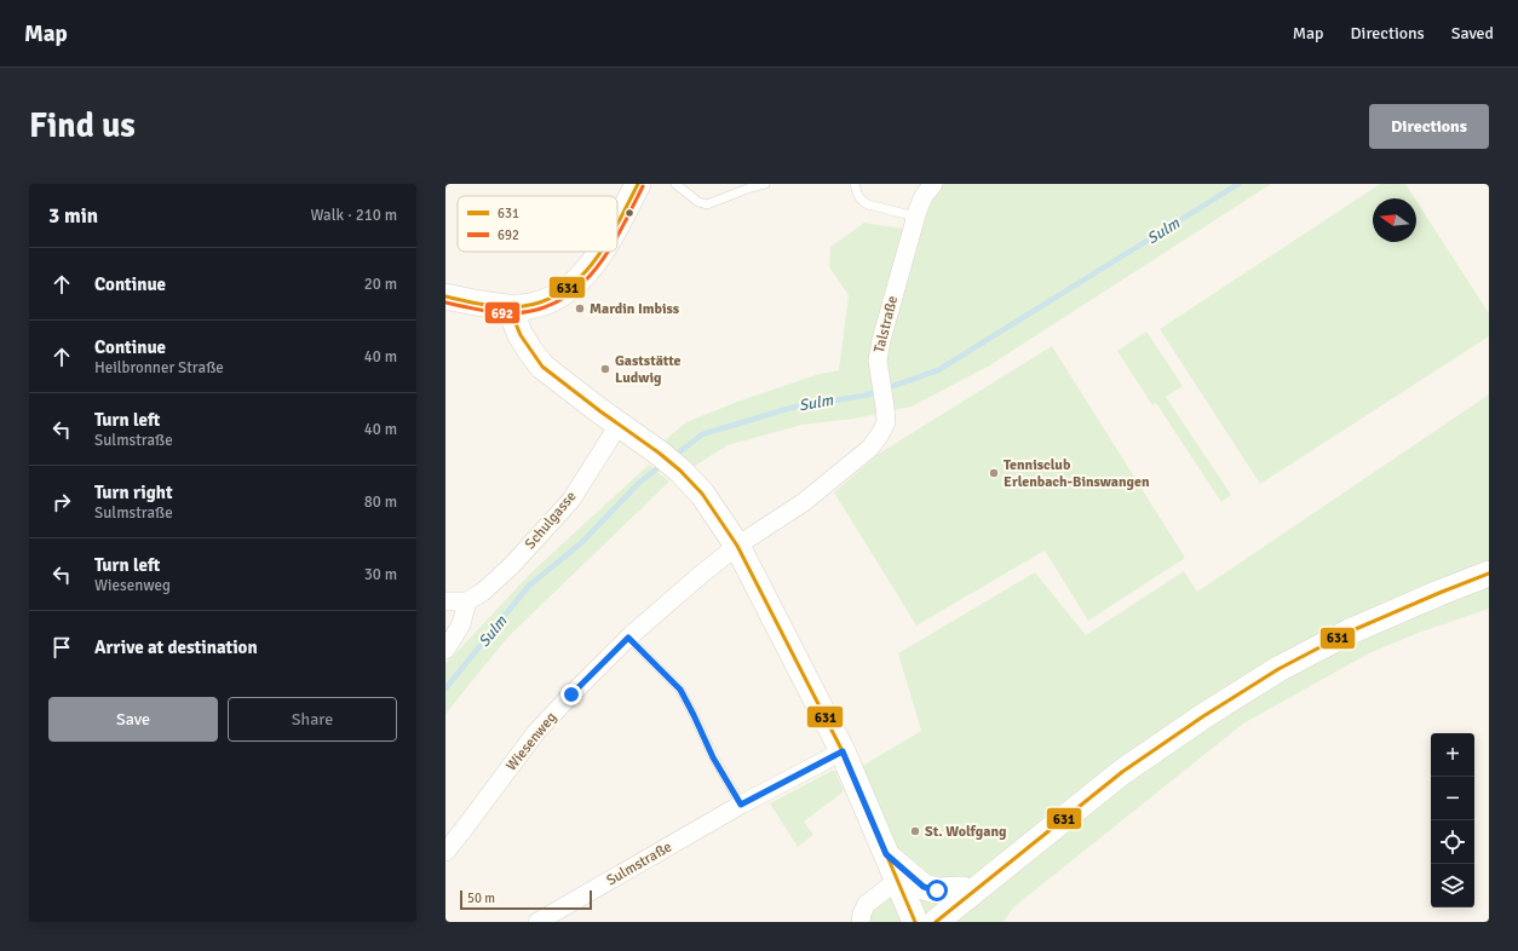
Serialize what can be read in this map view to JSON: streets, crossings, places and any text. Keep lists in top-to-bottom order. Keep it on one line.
{"streets":{"street":["Talstraße","Schulgasse","Wiesenweg","Sulmstraße"]},"crossings":[["Talstraße","Wiesenweg"]],"water":["Sulm"],"places":["Mardin Imbiss","Gaststätte Ludwig","Tennisclub Erlenbach-Binswangen","St. Wolfgang"],"lines":["transit line 631","transit line 692"],"legend":["631","692"],"scale_bar":"50 m","north":"left","page":{"header":"Map","nav":["Map","Directions","Saved"],"buttons":["Directions",["Save","Share"]],"title":"Find us","heading":["3 min","Walk · 210 m"],"list":[["Continue","20 m"],["Continue","Heilbronner Straße","40 m"],["Turn left","Sulmstraße","40 m"],["Turn right","Sulmstraße","80 m"],["Turn left","Wiesenweg","30 m"],"Arrive at destination"],"map_buttons":["+","−"],"scale":"50 m"}}
